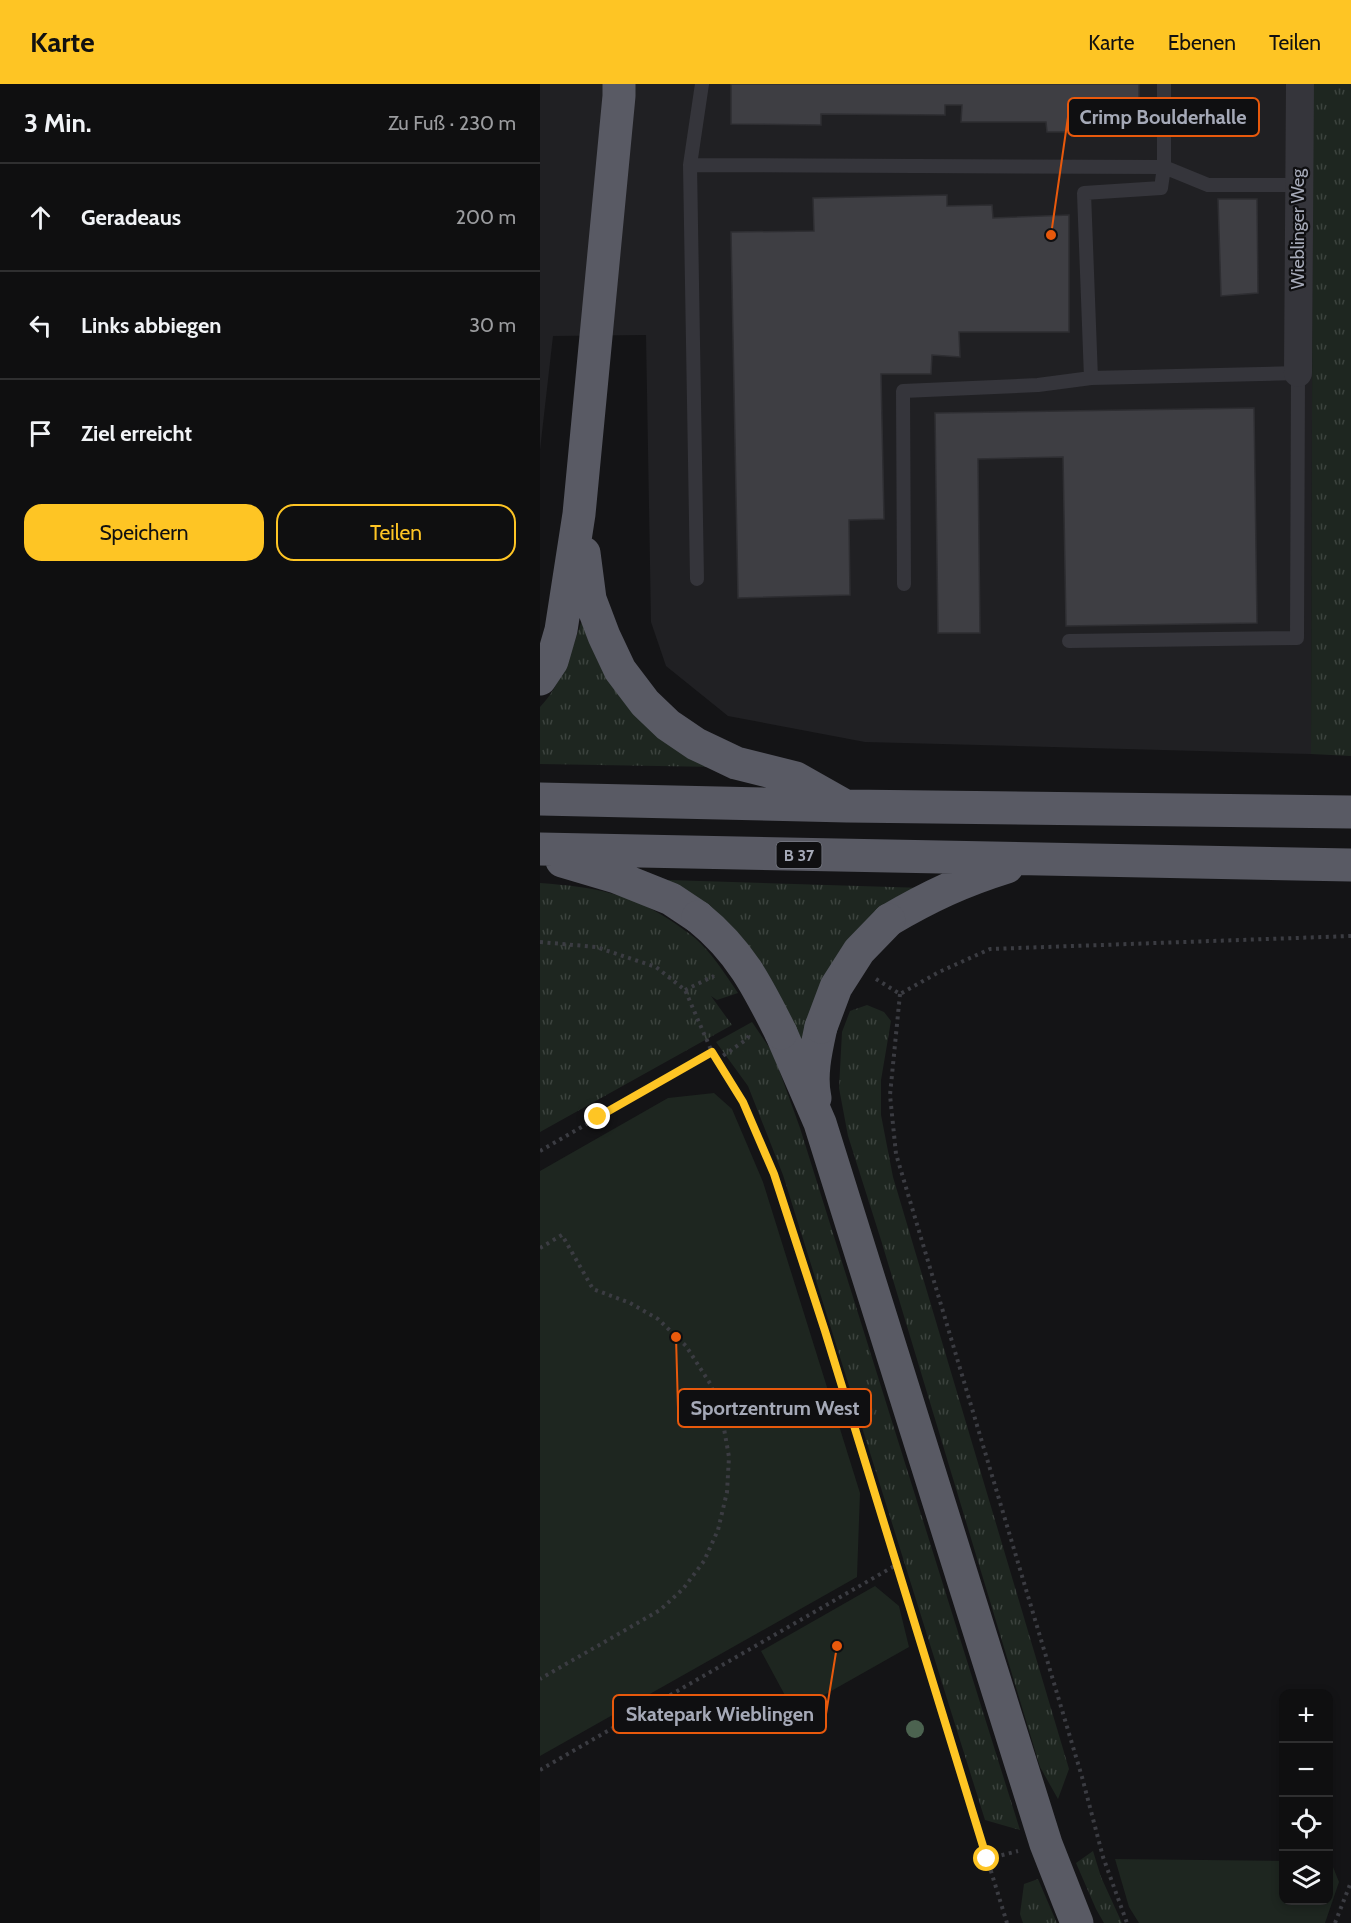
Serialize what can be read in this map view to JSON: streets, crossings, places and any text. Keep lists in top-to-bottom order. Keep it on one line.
{"streets":{"highway":["B 37"],"street":["Wieblinger Weg"]},"places":["Crimp Boulderhalle","Sportzentrum West","Skatepark Wieblingen"],"page":{"header":"Karte","nav":["Karte","Ebenen","Teilen"],"heading":["3 Min.","Zu Fuß · 230 m"],"list":[["Geradeaus","200 m"],["Links abbiegen","30 m"],"Ziel erreicht"],"buttons":["Speichern","Teilen"],"map_buttons":["+","−"]}}
